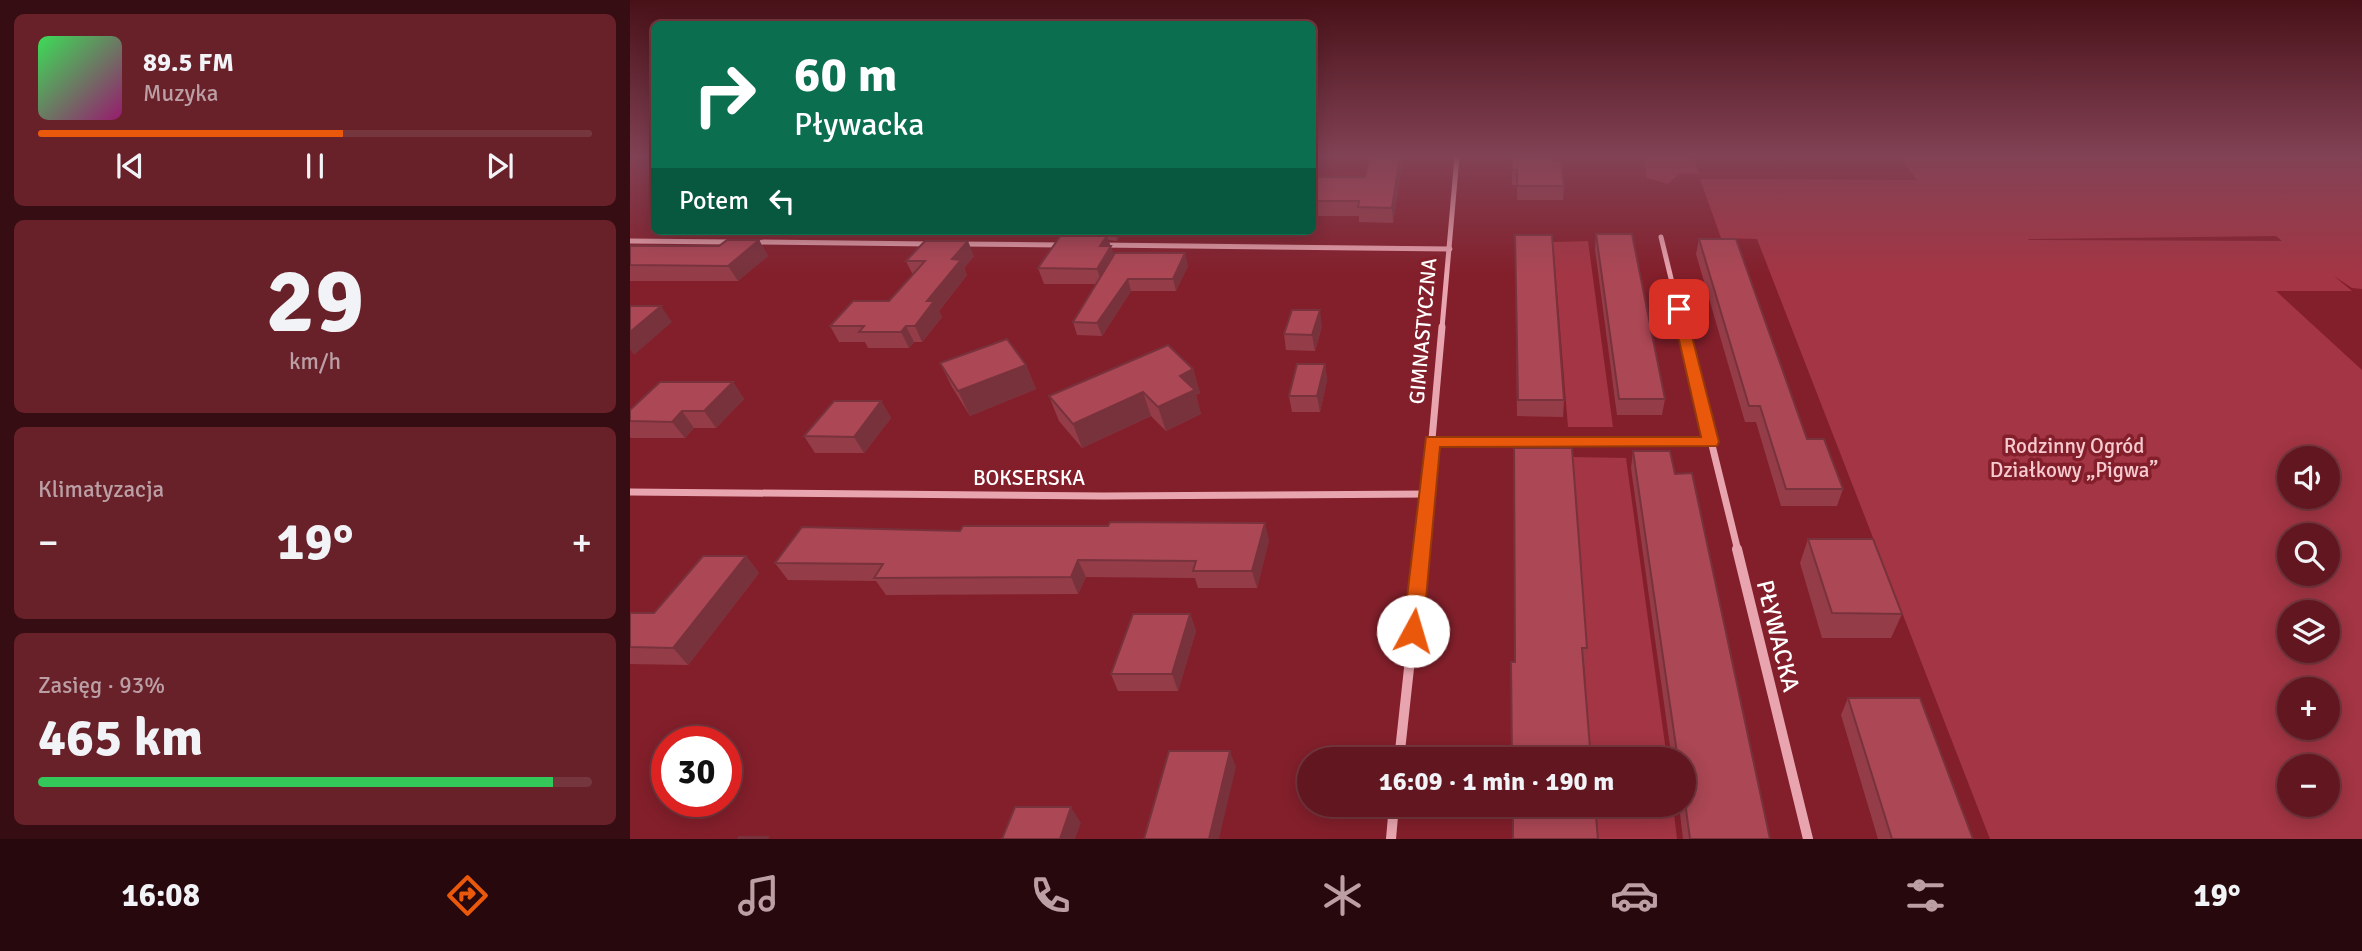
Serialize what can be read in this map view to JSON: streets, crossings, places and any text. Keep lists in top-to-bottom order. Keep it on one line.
{"streets":{"street":["GIMNASTYCZNA","BOKSERSKA","PŁYWACKA"]},"crossings":[["GIMNASTYCZNA","BOKSERSKA"]],"parks":["Rodzinny Ogród Działkowy „Pigwa”"],"page":{"turn":["60 m","Pływacka"],"song":["89.5 FM","Muzyka"],"then":"Potem","tile":[["29","km/h"],"Klimatyzacja",["Zasięg · 93%","465 km"]],"map_buttons":["+","−"],"heat":["−","19°","+"],"limit":"30","trip":"16:09 · 1 min · 190 m","tabs":["16:08","19°"]}}
